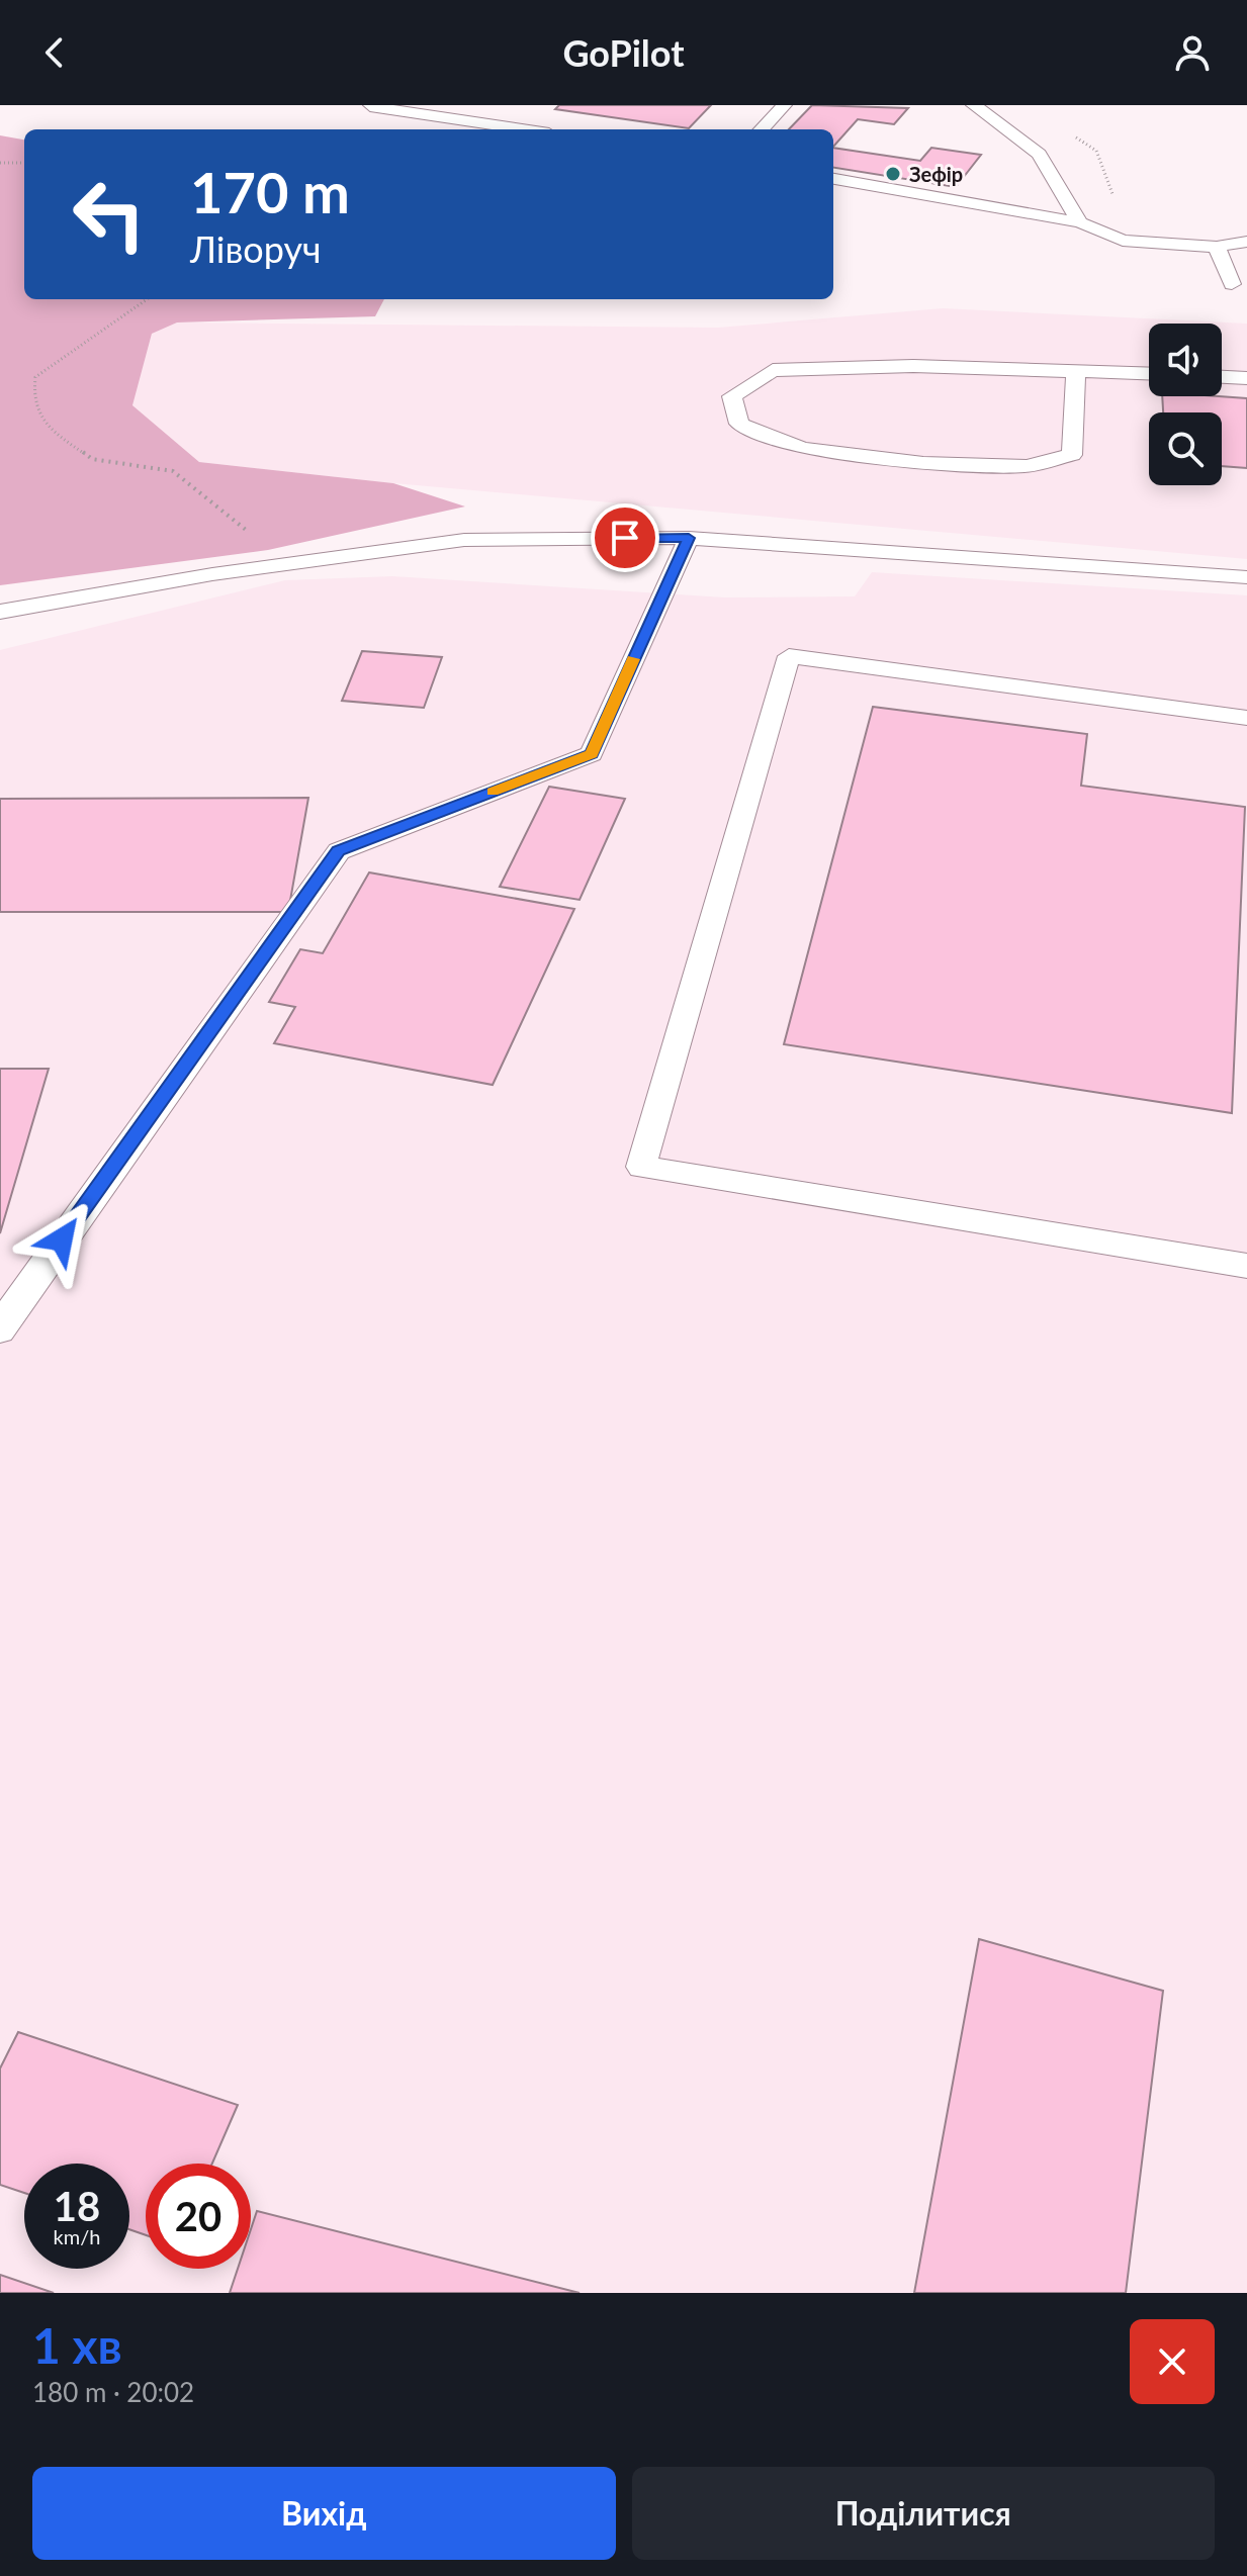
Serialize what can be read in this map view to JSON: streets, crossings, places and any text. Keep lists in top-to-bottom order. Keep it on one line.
{"places":["Зефір"],"page":{"header":"GoPilot","turn":["170 m","Ліворуч"],"speed":"18 km/h","limit":"20","heading":["1 хв","180 m · 20:02"],"buttons":["Вихід","Поділитися"]}}
